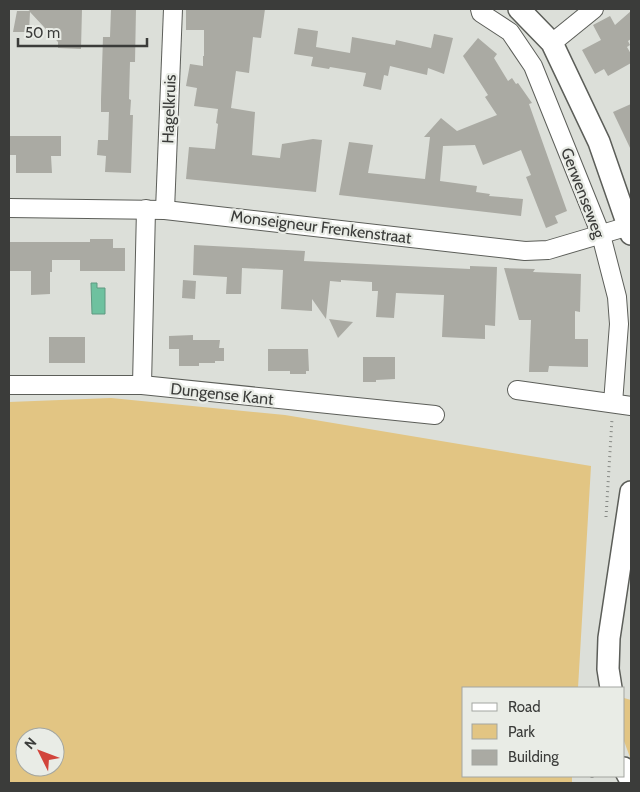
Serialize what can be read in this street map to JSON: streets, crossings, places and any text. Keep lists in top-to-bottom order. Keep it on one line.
{"streets":{"street":["Hagelkruis","Gerwenseweg","Monseigneur Frenkenstraat","Dungense Kant"]},"crossings":[["Hagelkruis","Monseigneur Frenkenstraat"],["Gerwenseweg","Monseigneur Frenkenstraat"]],"legend":["Road","Park","Building"],"scale_bar":"50 m","north":"top left"}
